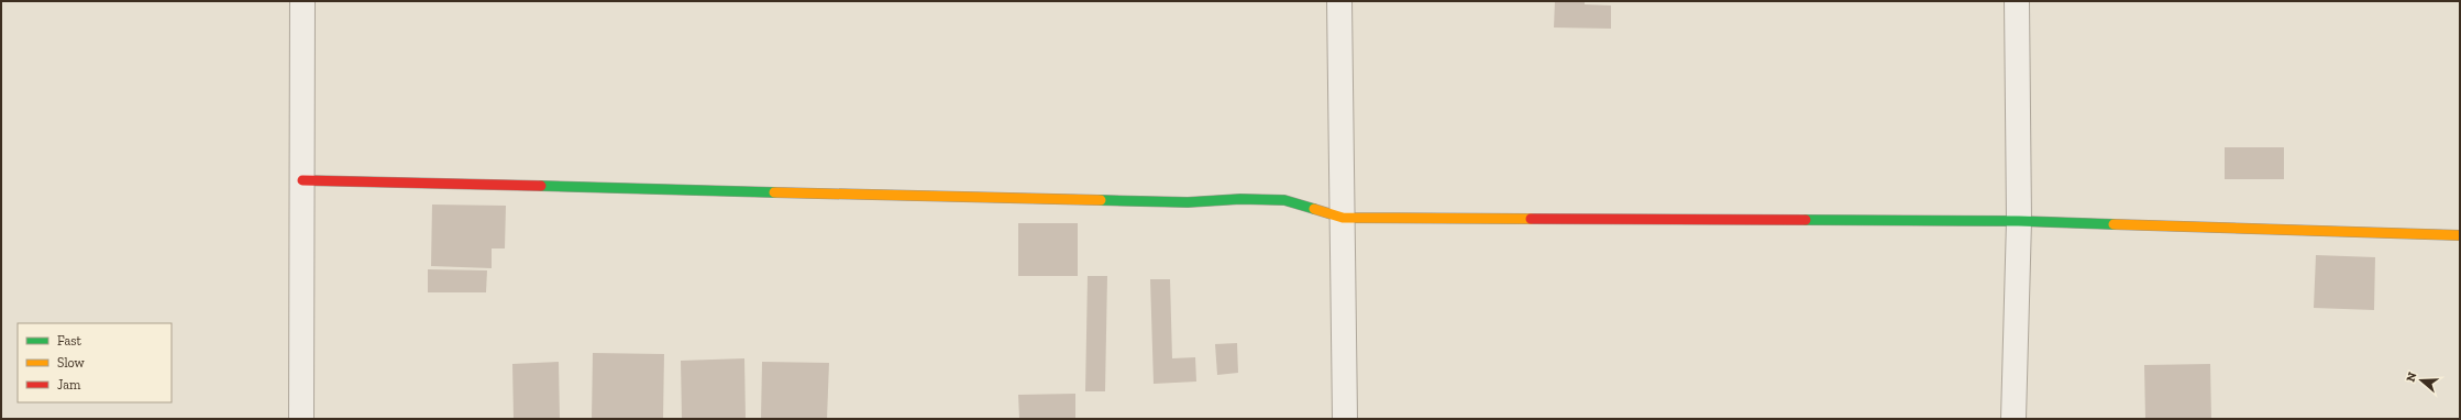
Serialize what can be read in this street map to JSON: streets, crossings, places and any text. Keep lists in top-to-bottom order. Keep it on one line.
{"legend":["Fast","Slow","Jam"],"north":"left"}
